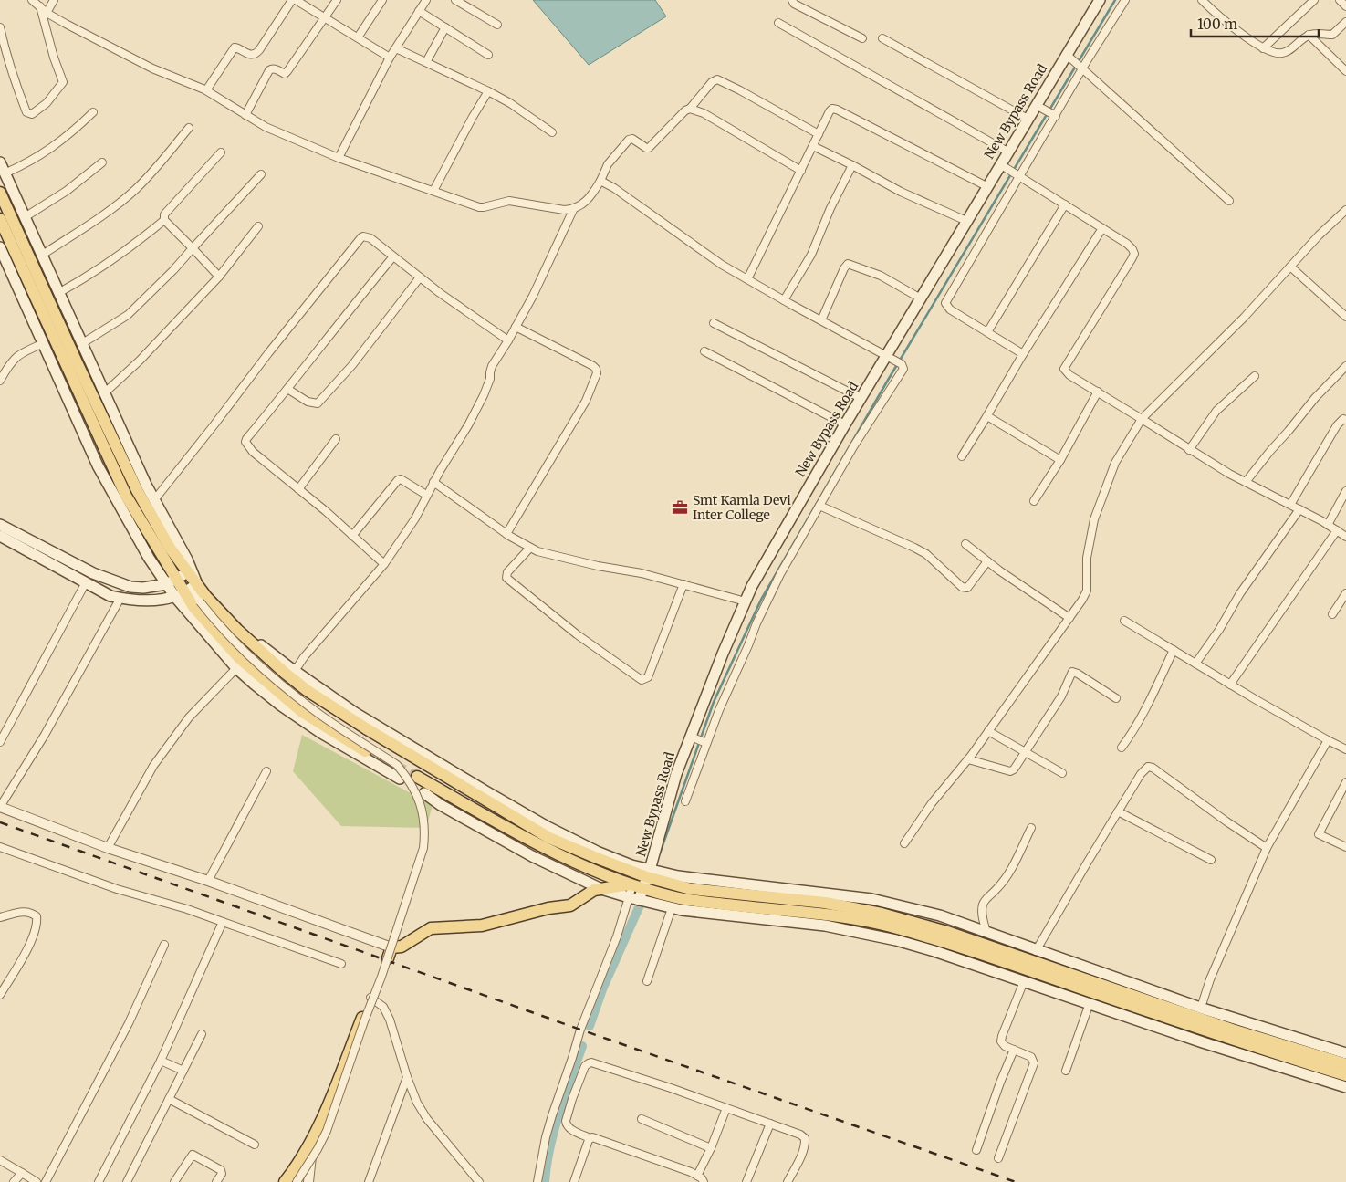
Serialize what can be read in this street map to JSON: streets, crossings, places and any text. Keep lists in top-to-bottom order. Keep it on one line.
{"streets":{"main road":["New Bypass Road"]},"places":{"office":["Smt Kamla Devi Inter College"]},"scale_bar":"100 m"}
